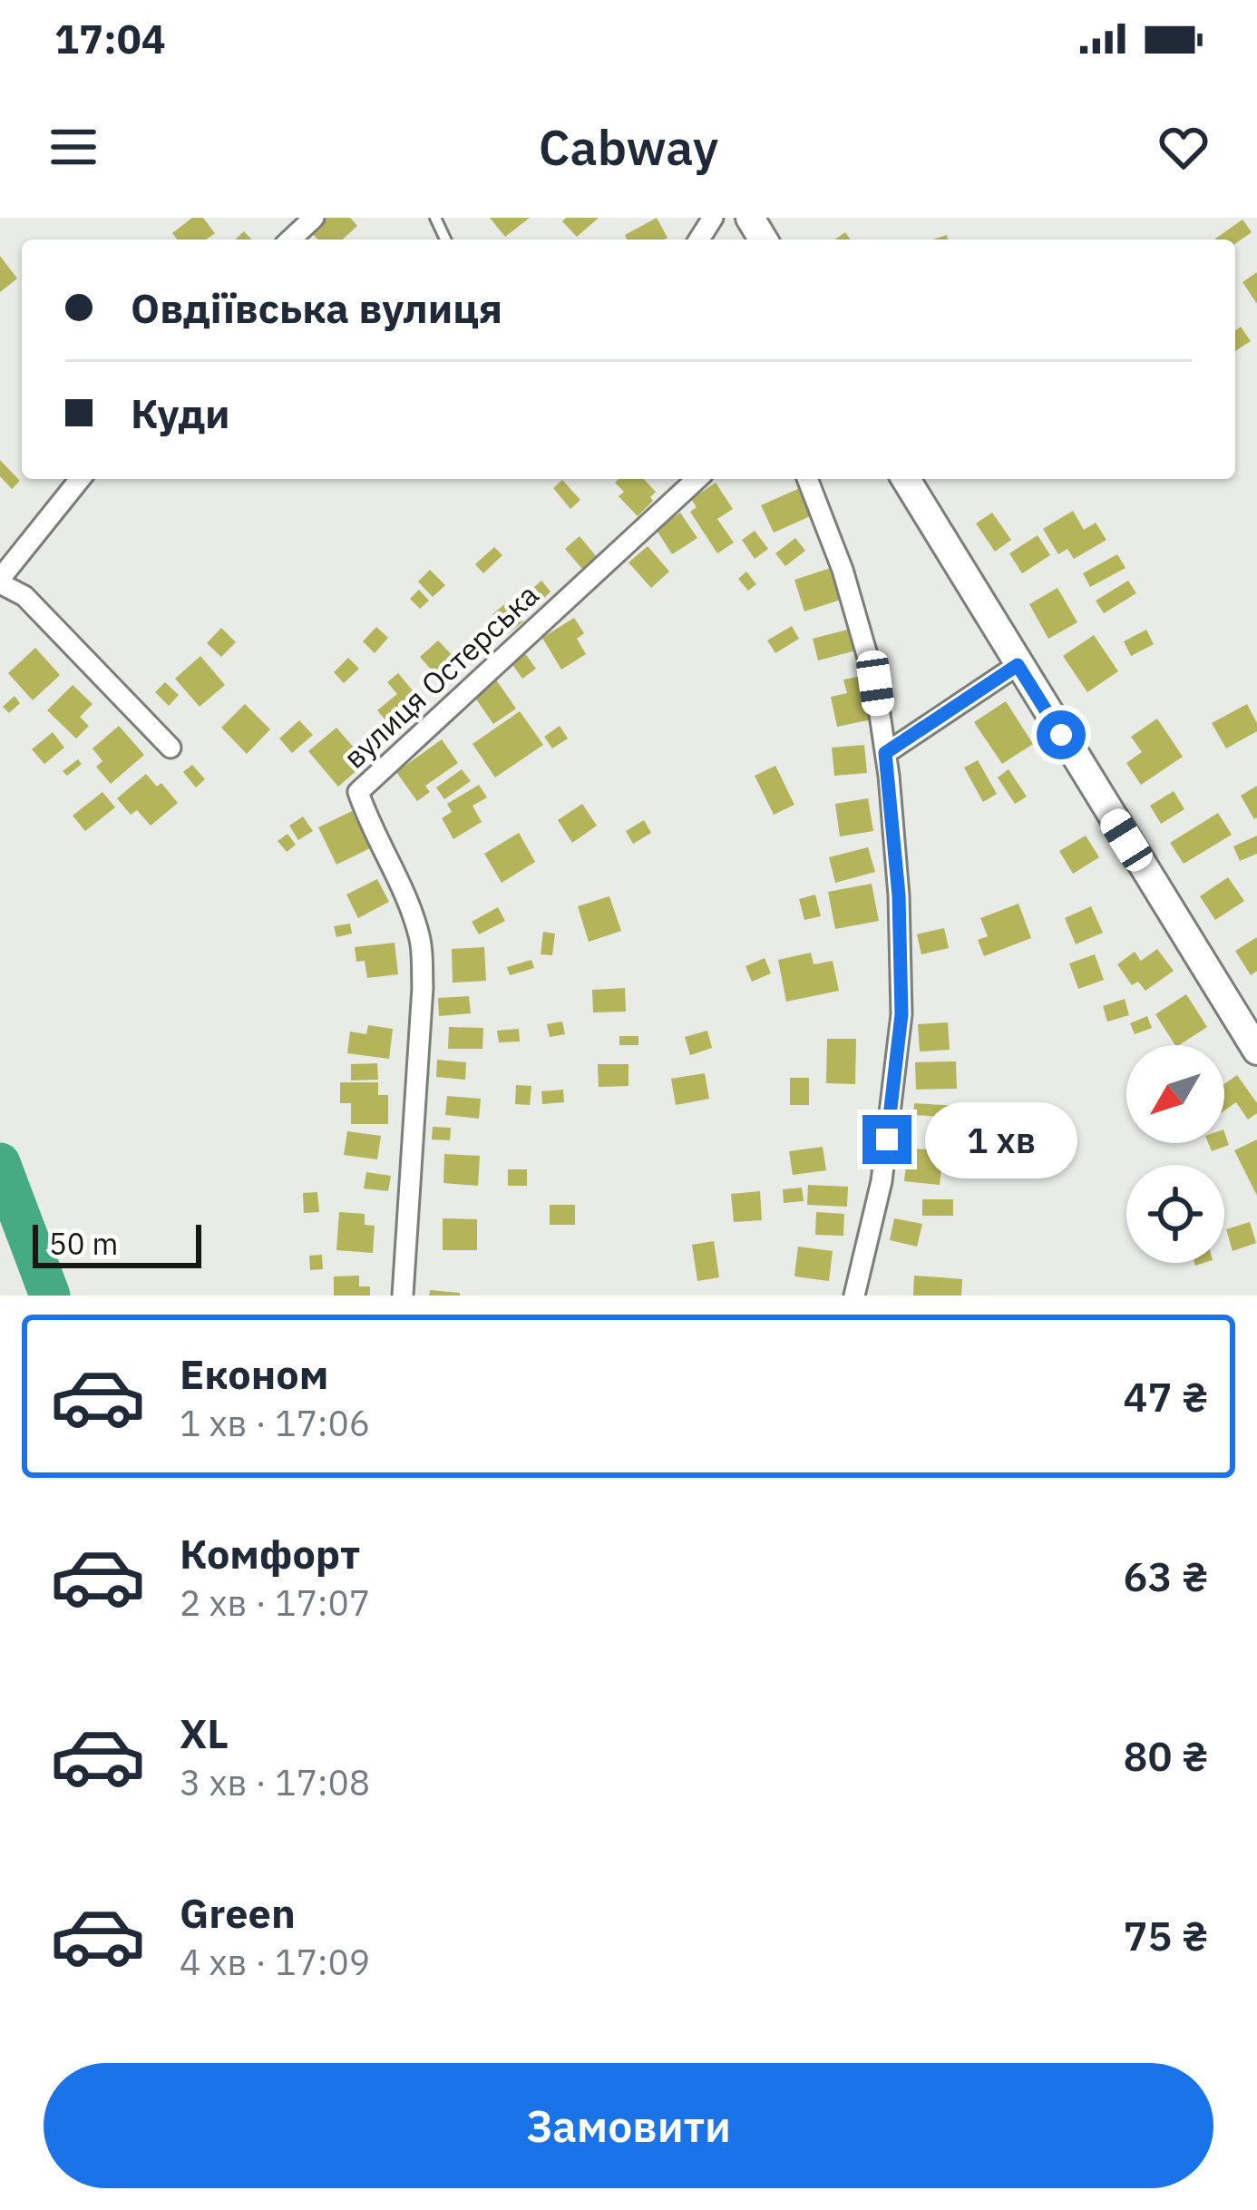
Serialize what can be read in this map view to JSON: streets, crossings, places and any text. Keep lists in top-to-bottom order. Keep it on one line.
{"streets":{"street":["вулиця Остерська"]},"scale_bar":"50 m","north":"bottom left","page":{"status":"17:04","header":"Cabway","banner":["Овдіївська вулиця","Куди"],"bubble":"1 хв","scale":"50 m","list":[{"name":"Економ","note":"1 хв · 17:06","value":"47 ₴"},{"name":"Комфорт","note":"2 хв · 17:07","value":"63 ₴"},{"name":"XL","note":"3 хв · 17:08","value":"80 ₴"},{"name":"Green","note":"4 хв · 17:09","value":"75 ₴"}],"buttons":"Замовити"}}
